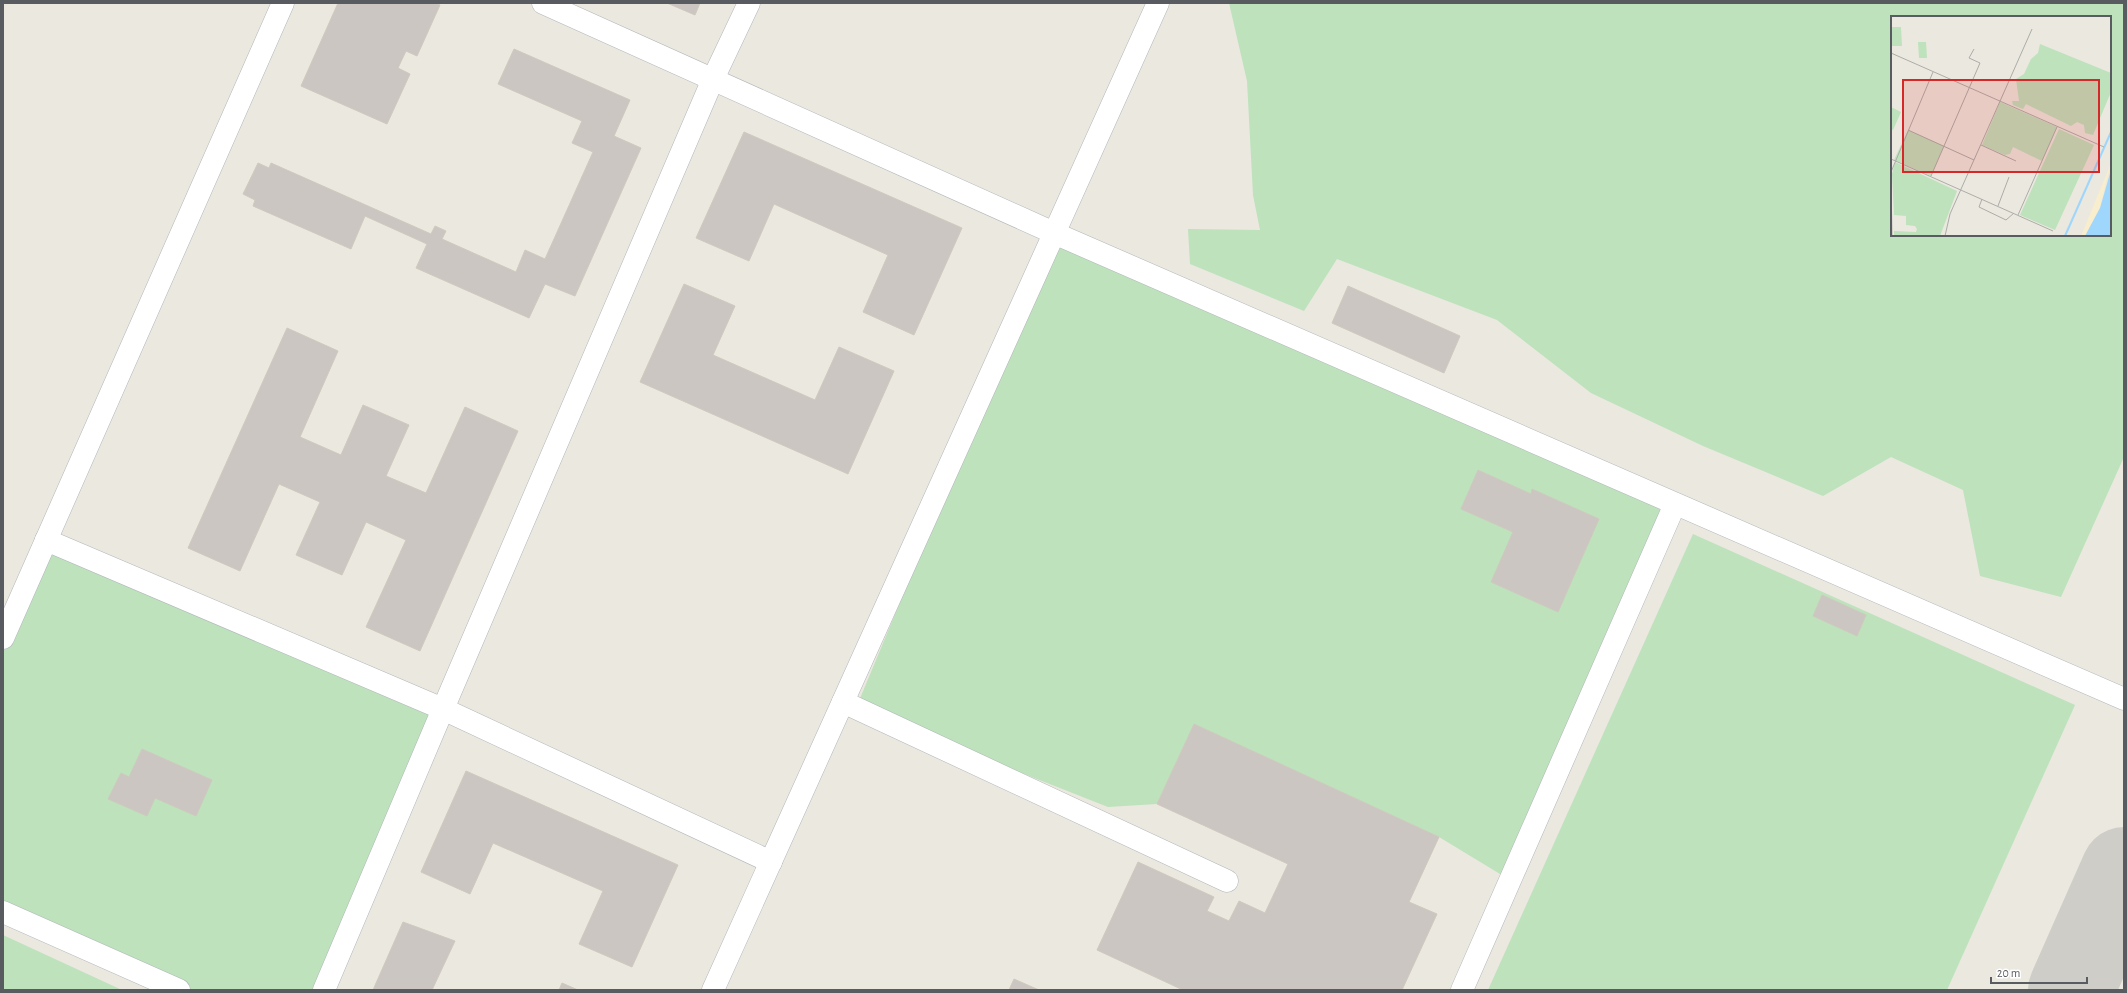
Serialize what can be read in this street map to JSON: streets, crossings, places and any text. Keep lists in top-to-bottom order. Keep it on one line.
{"scale_bar":"20 m"}
